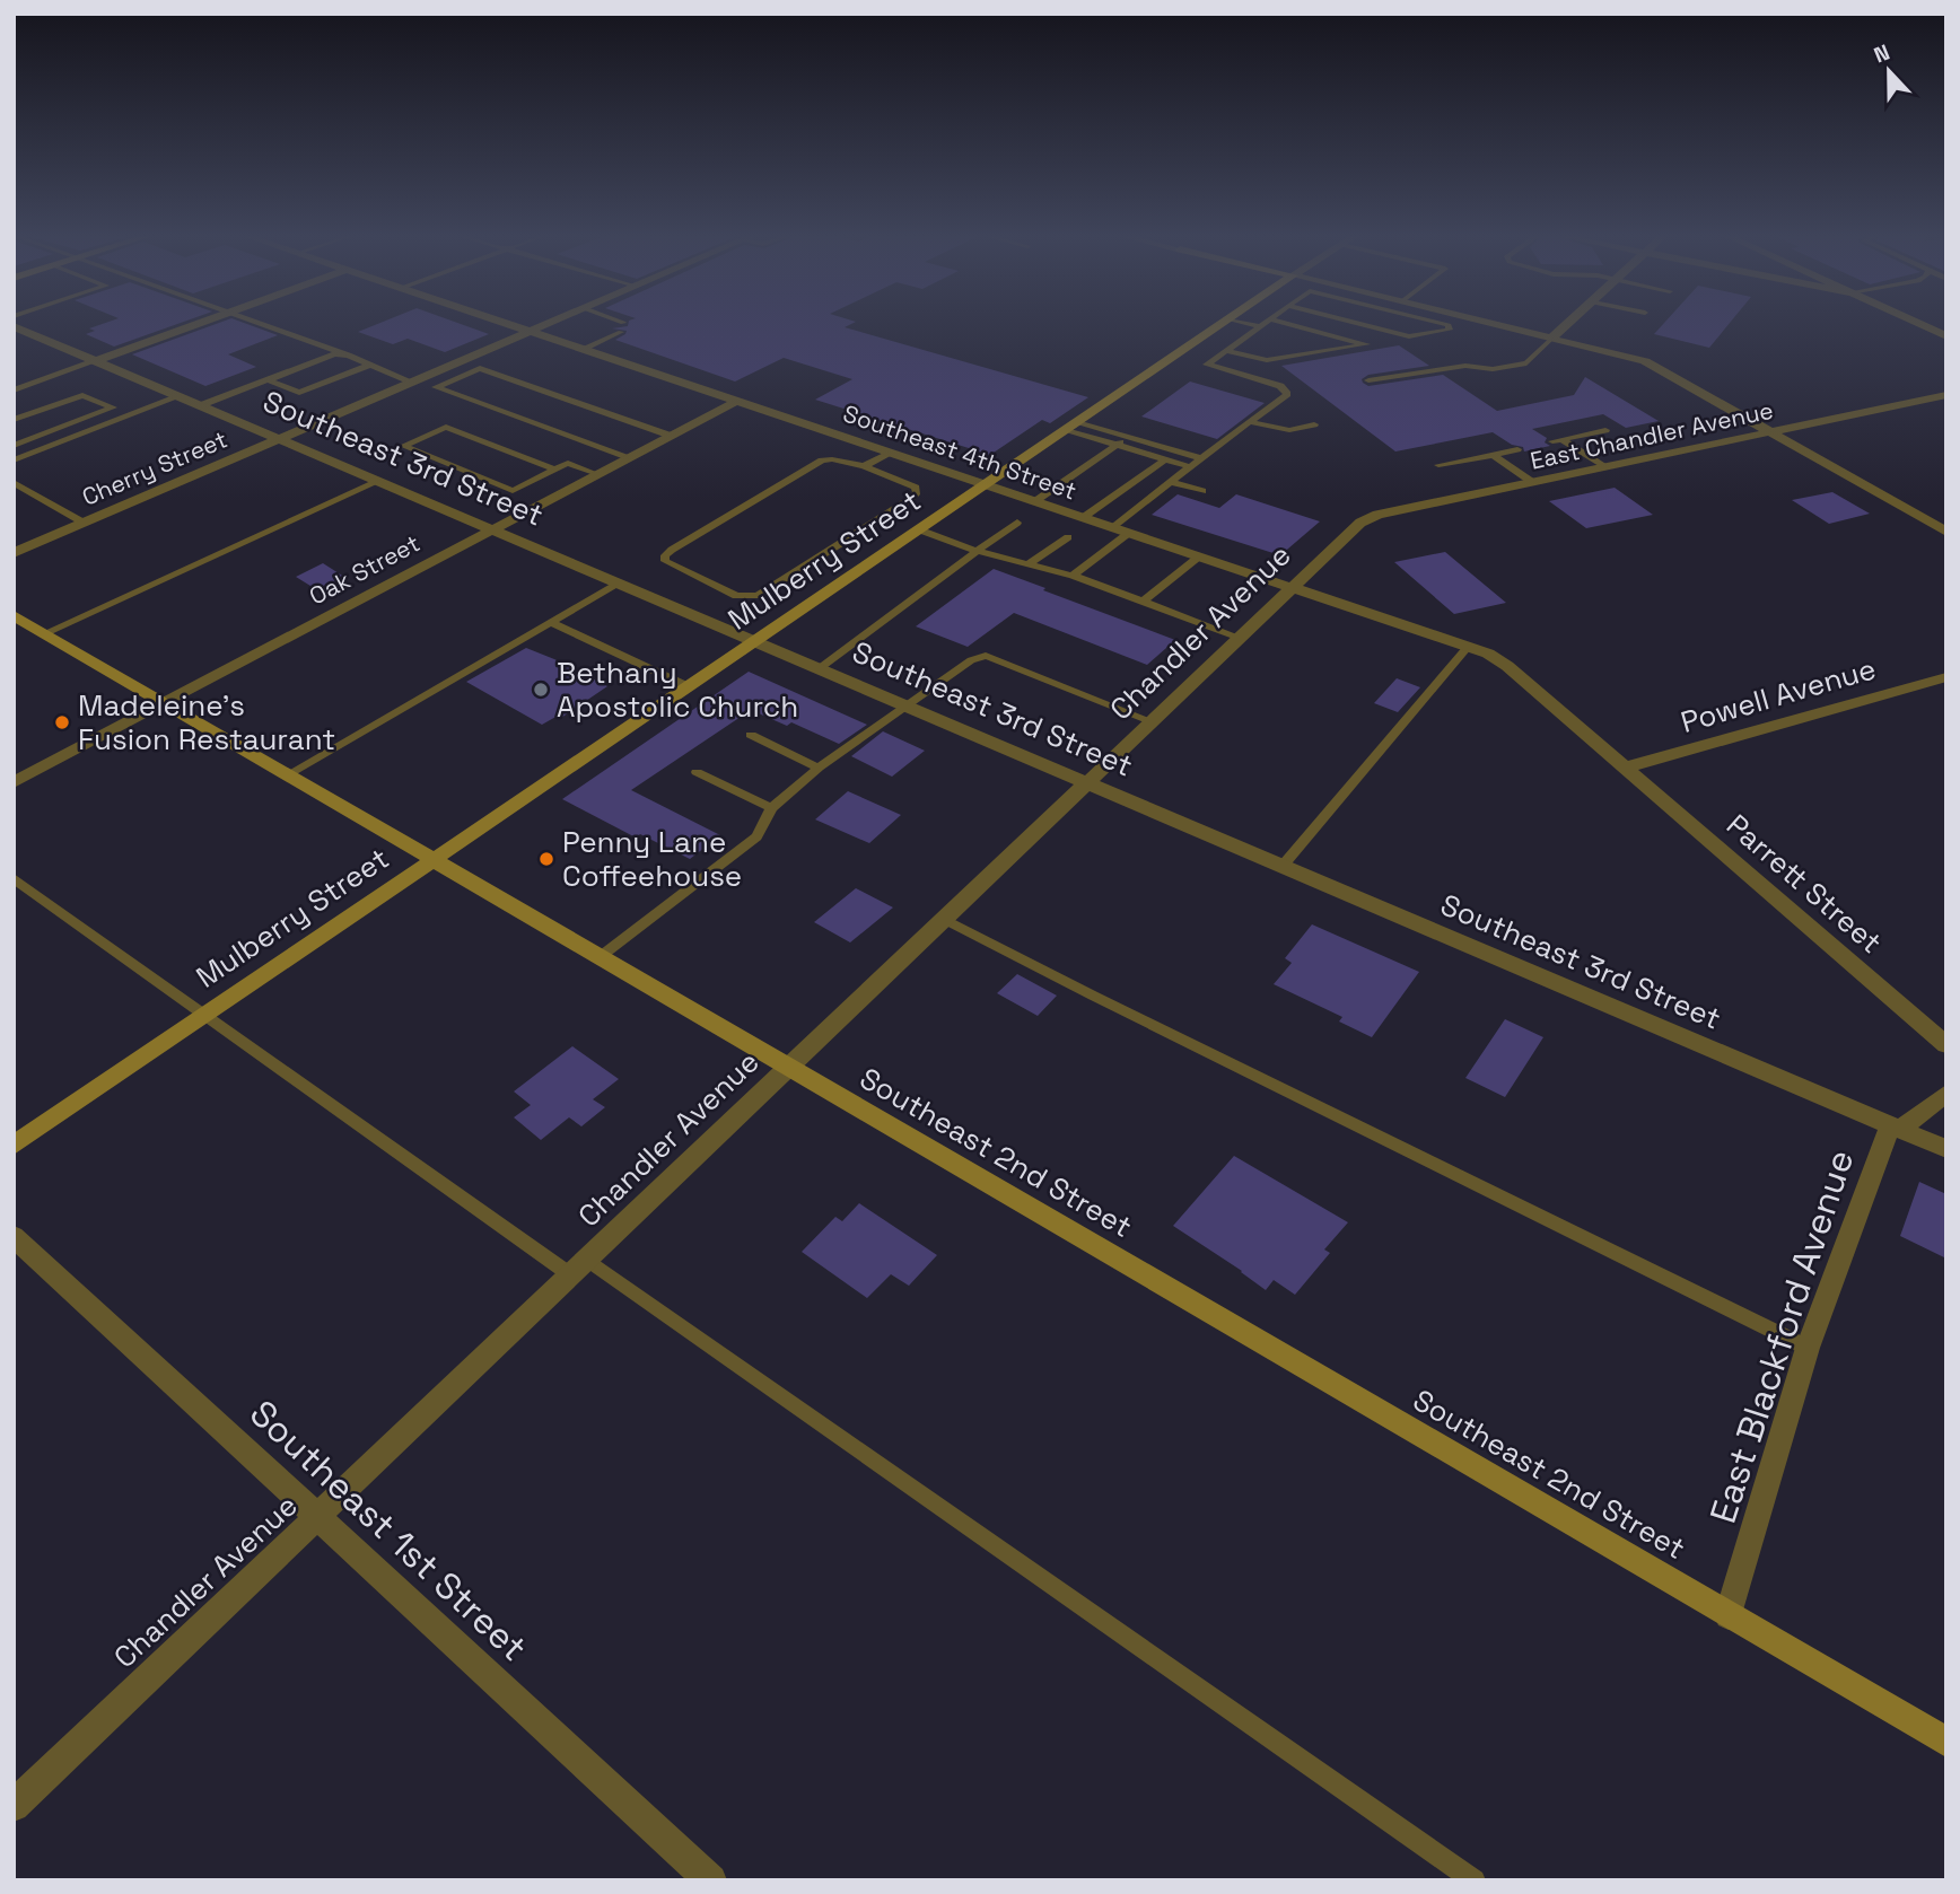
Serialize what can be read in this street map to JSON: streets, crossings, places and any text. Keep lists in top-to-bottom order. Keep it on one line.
{"streets":{"street":["East Chandler Avenue","Southeast 4th Street","Southeast 3rd Street","Cherry Street","Mulberry Street","Oak Street","Chandler Avenue","Powell Avenue","Parrett Street","Southeast 2nd Street","East Blackford Avenue","Southeast 1st Street"]},"crossings":[["East Chandler Avenue","Chandler Avenue"],["Southeast 4th Street","Cherry Street"],["Southeast 4th Street","Mulberry Street"],["Southeast 4th Street","Oak Street"],["Southeast 4th Street","Chandler Avenue"],["Southeast 4th Street","Powell Avenue"],["Southeast 4th Street","Parrett Street"],["Southeast 3rd Street","Cherry Street"],["Southeast 3rd Street","Mulberry Street"],["Southeast 3rd Street","Oak Street"],["Southeast 3rd Street","Chandler Avenue"],["Southeast 3rd Street","East Blackford Avenue"],["Mulberry Street","Southeast 2nd Street"],["Oak Street","Southeast 2nd Street"],["Chandler Avenue","Southeast 2nd Street"],["Chandler Avenue","Southeast 1st Street"],["Powell Avenue","Parrett Street"],["Southeast 2nd Street","East Blackford Avenue"]],"places":["Bethany Apostolic Church","Madeleine's Fusion Restaurant","Penny Lane Coffeehouse"],"north":"top"}
